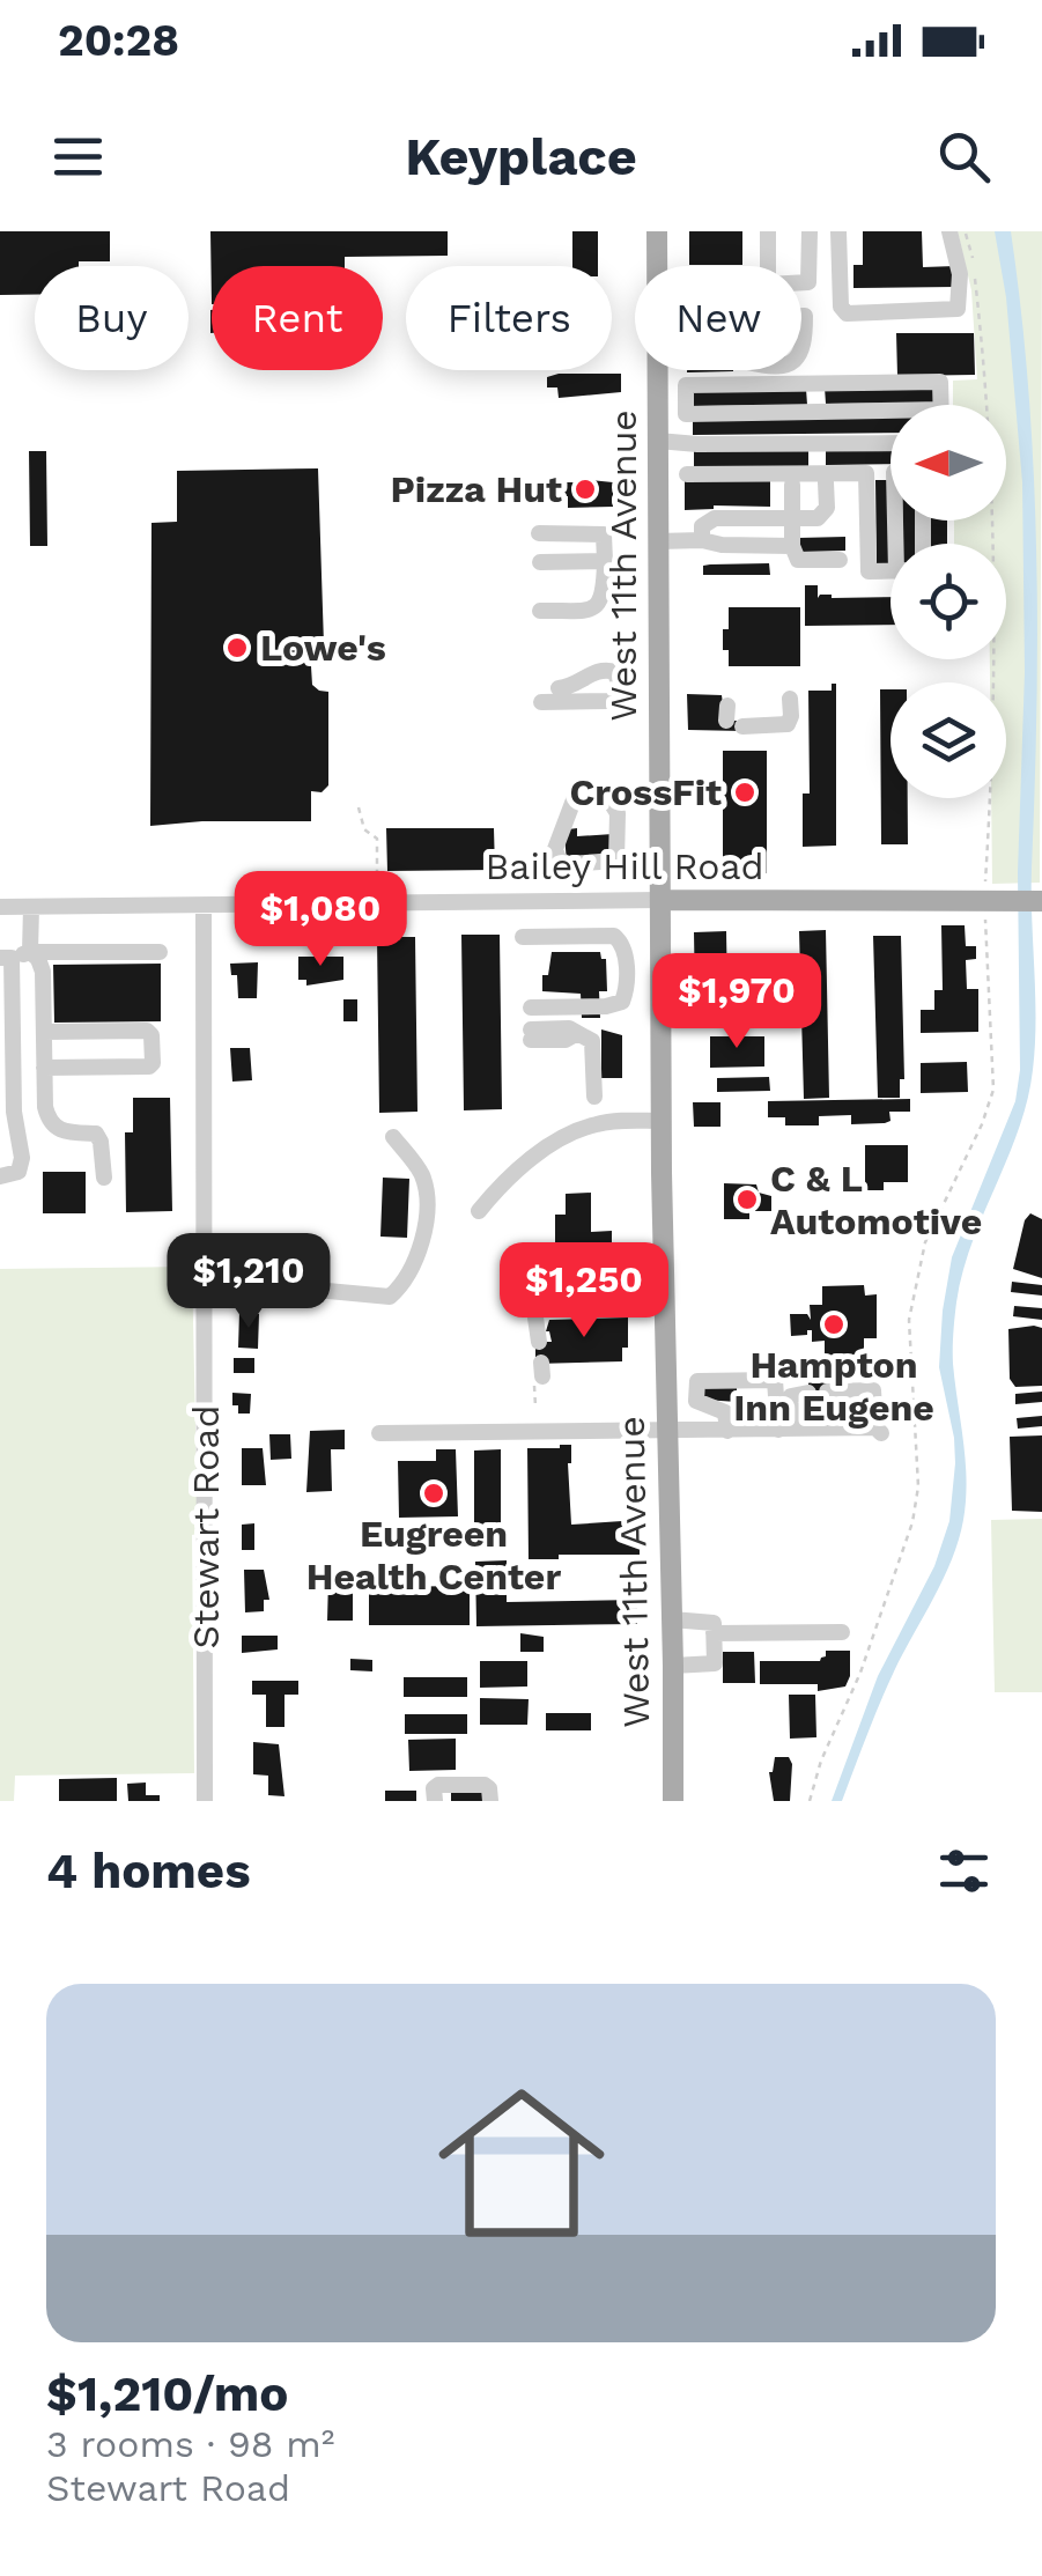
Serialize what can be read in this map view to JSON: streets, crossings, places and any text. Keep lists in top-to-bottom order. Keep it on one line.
{"streets":{"main road":["West 11th Avenue","Bailey Hill Road"],"street":["Stewart Road"]},"crossings":[["West 11th Avenue","Bailey Hill Road"],["Bailey Hill Road","Stewart Road"]],"places":["Pizza Hut","Lowe's","CrossFit","C & L Automotive","Hampton Inn Eugene","Eugreen Health Center"],"north":"left","page":{"status":"20:28","header":"Keyplace","chip":["Buy","Rent","Filters","New"],"price":["$1,080","$1,970","$1,210","$1,250"],"heading":"4 homes","list":[{"name":"$1,210/mo","note":"3 rooms · 98 m² · Stewart Road"}]}}
